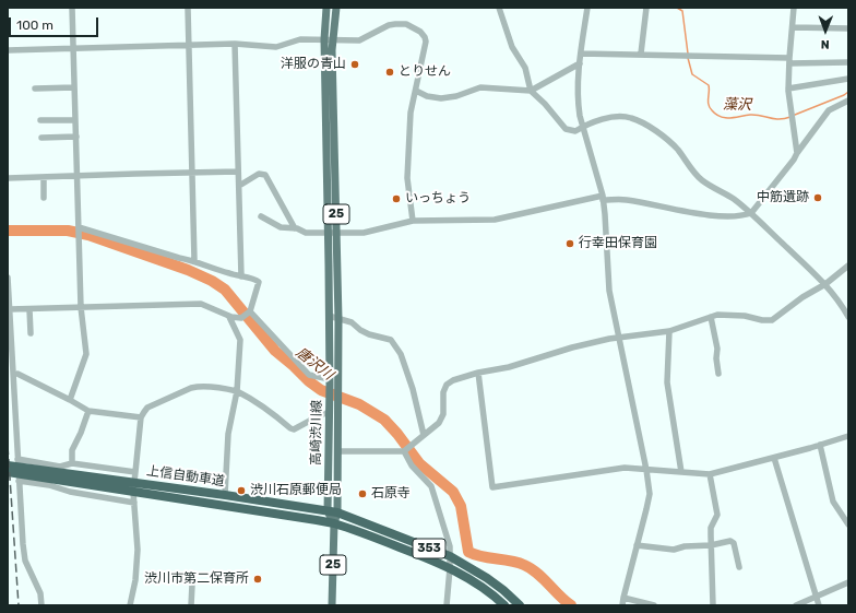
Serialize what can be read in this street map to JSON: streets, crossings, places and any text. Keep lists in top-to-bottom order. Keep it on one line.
{"streets":{"highway":["上信自動車道","353"],"main road":["25","高崎渋川線"]},"crossings":[["25","高崎渋川線"],["25","上信自動車道"],["高崎渋川線","上信自動車道"]],"water":["藻沢","唐沢川"],"places":["洋服の青山","とりせん","中筋遺跡","いっちょう","行幸田保育園","渋川石原郵便局","石原寺","渋川市第二保育所"],"scale_bar":"100 m","north":"bottom"}
